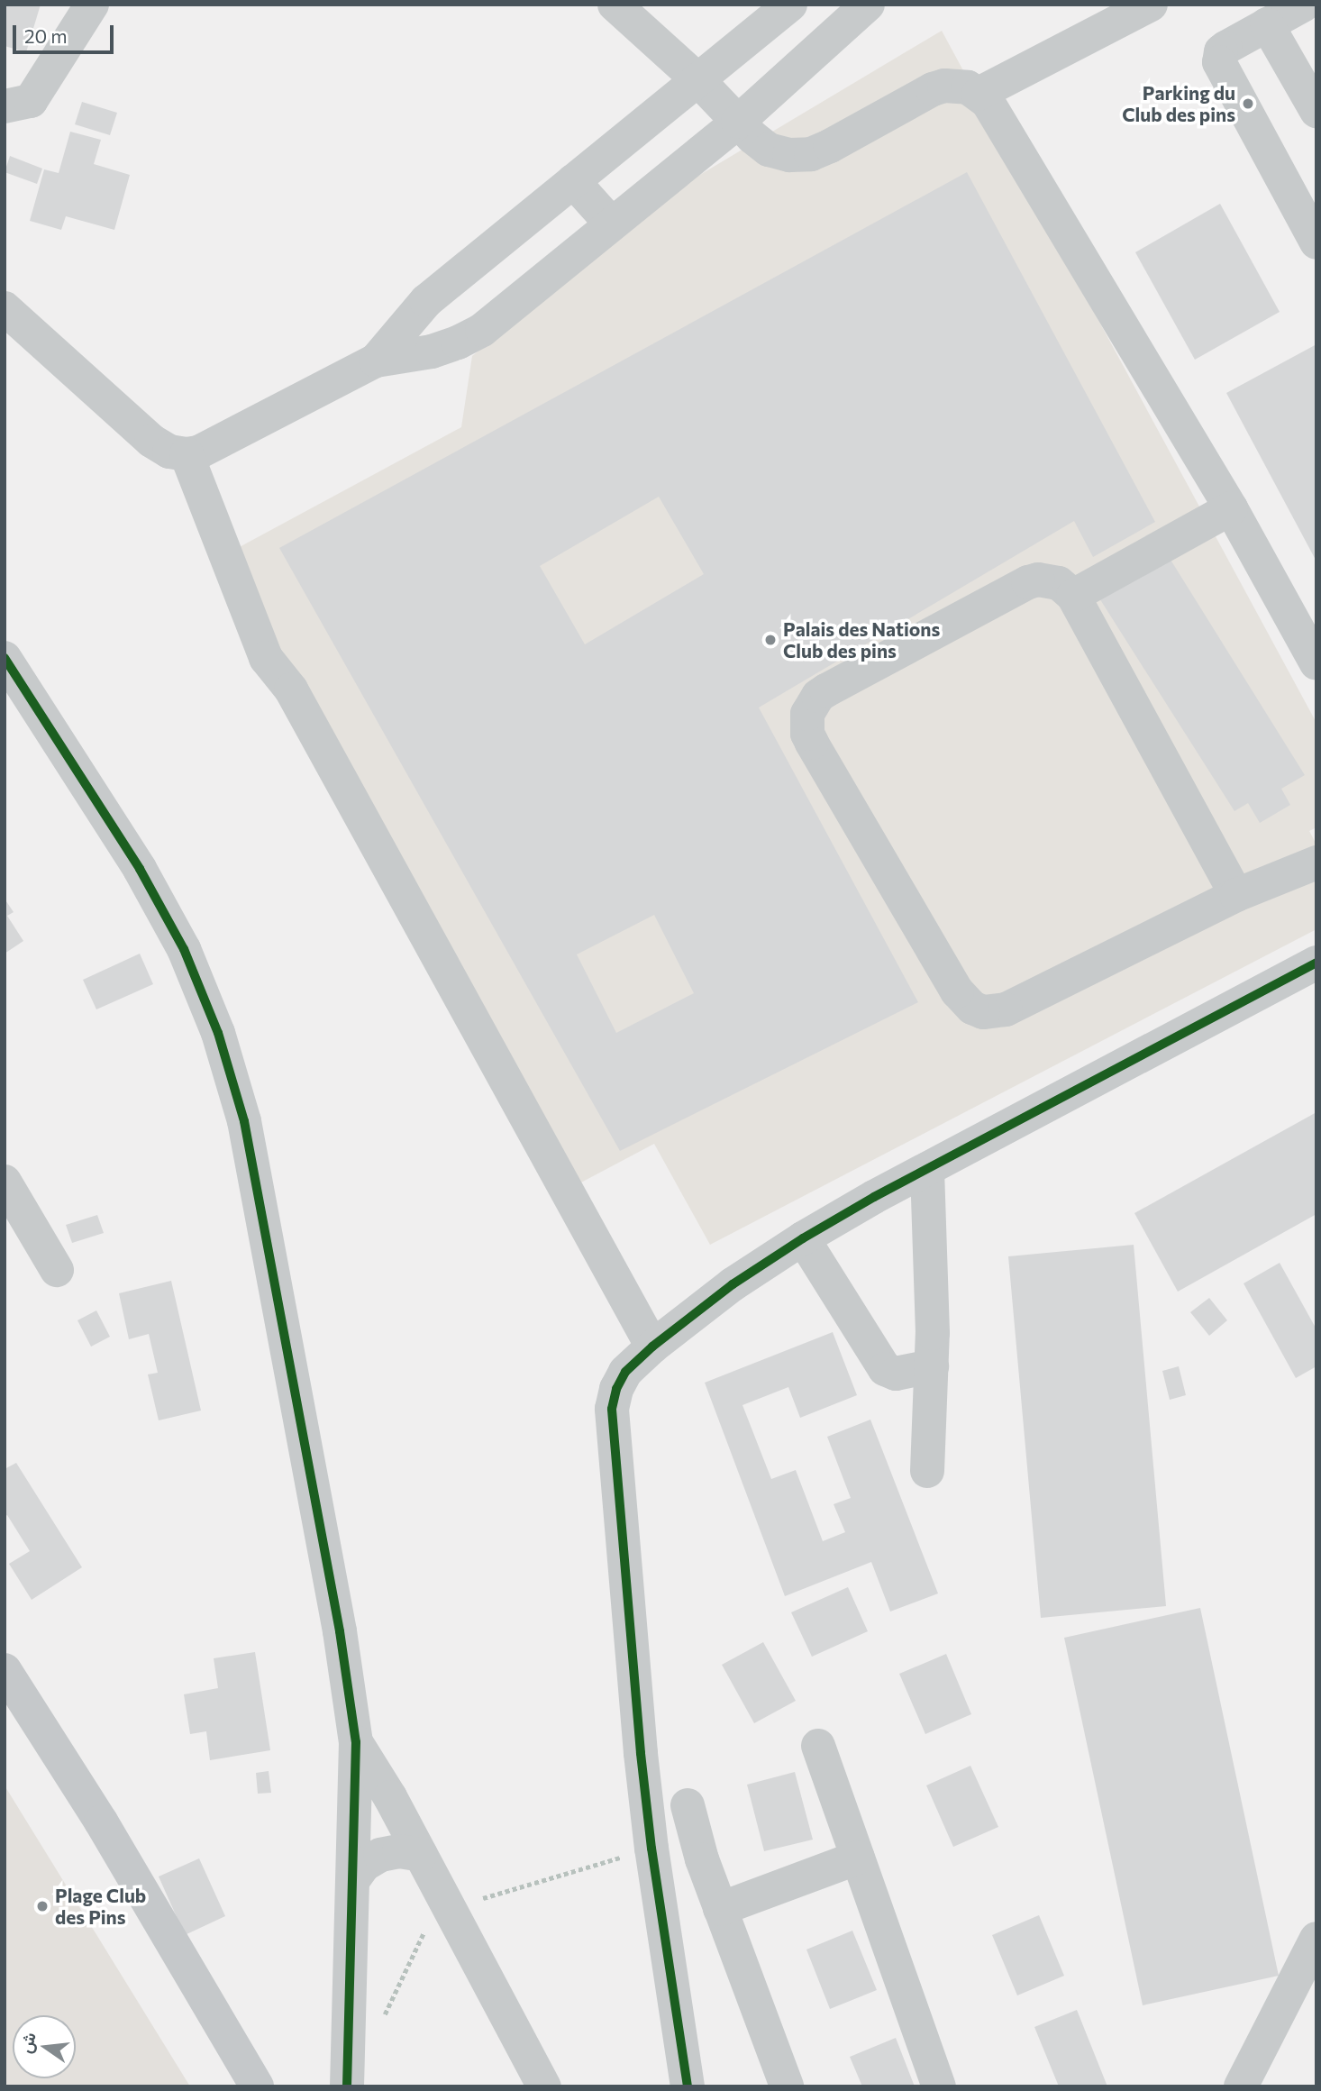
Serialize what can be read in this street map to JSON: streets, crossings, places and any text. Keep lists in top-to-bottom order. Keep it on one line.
{"places":["Parking du Club des pins","Palais des Nations Club des pins","Plage Club des Pins"],"scale_bar":"20 m","north":"left"}
